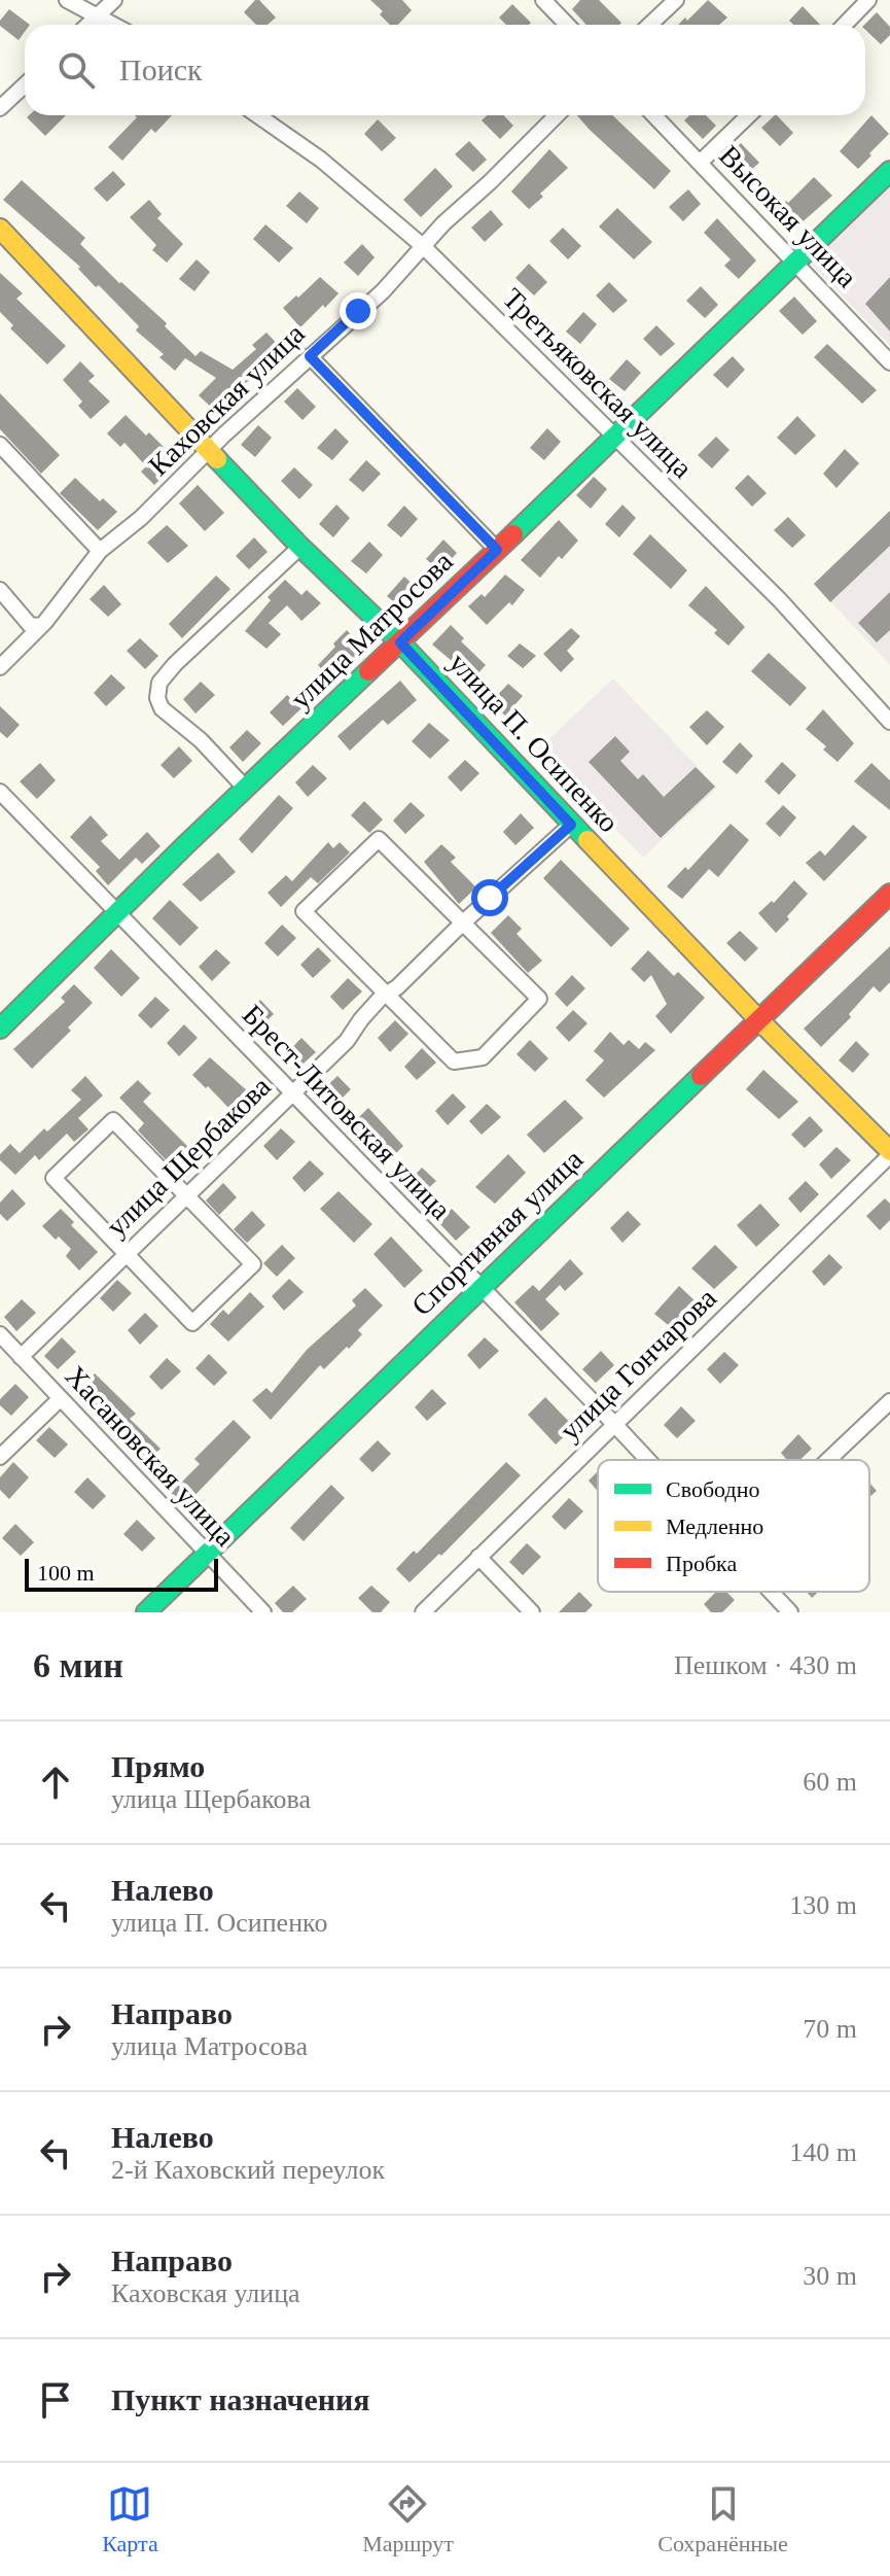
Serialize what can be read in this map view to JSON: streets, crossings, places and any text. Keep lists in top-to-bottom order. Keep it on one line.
{"streets":{"street":["Высокая улица","Третьяковская улица","Каховская улица","улица Матросова","улица П. Осипенко","Брест-Литовская улица","улица Щербакова","Спортивная улица","улица Гончарова","Хасановская улица"]},"crossings":[["Высокая улица","улица Матросова"],["Третьяковская улица","Каховская улица"],["Третьяковская улица","улица Матросова"],["Каховская улица","улица П. Осипенко"],["улица Матросова","улица П. Осипенко"],["улица Матросова","Брест-Литовская улица"],["улица П. Осипенко","улица Щербакова"],["улица П. Осипенко","Спортивная улица"],["улица П. Осипенко","улица Гончарова"],["Брест-Литовская улица","улица Щербакова"],["Брест-Литовская улица","Спортивная улица"],["Брест-Литовская улица","улица Гончарова"],["улица Щербакова","Хасановская улица"],["Спортивная улица","Хасановская улица"]],"legend":["Свободно","Медленно","Пробка"],"scale_bar":"100 m","page":{"search":"Поиск","scale":"100 m","heading":["6 мин","Пешком · 430 m"],"list":[["Прямо","улица Щербакова","60 m"],["Налево","улица П. Осипенко","130 m"],["Направо","улица Матросова","70 m"],["Налево","2-й Каховский переулок","140 m"],["Направо","Каховская улица","30 m"],"Пункт назначения"],"nav":["Карта","Маршрут","Сохранённые"]}}
